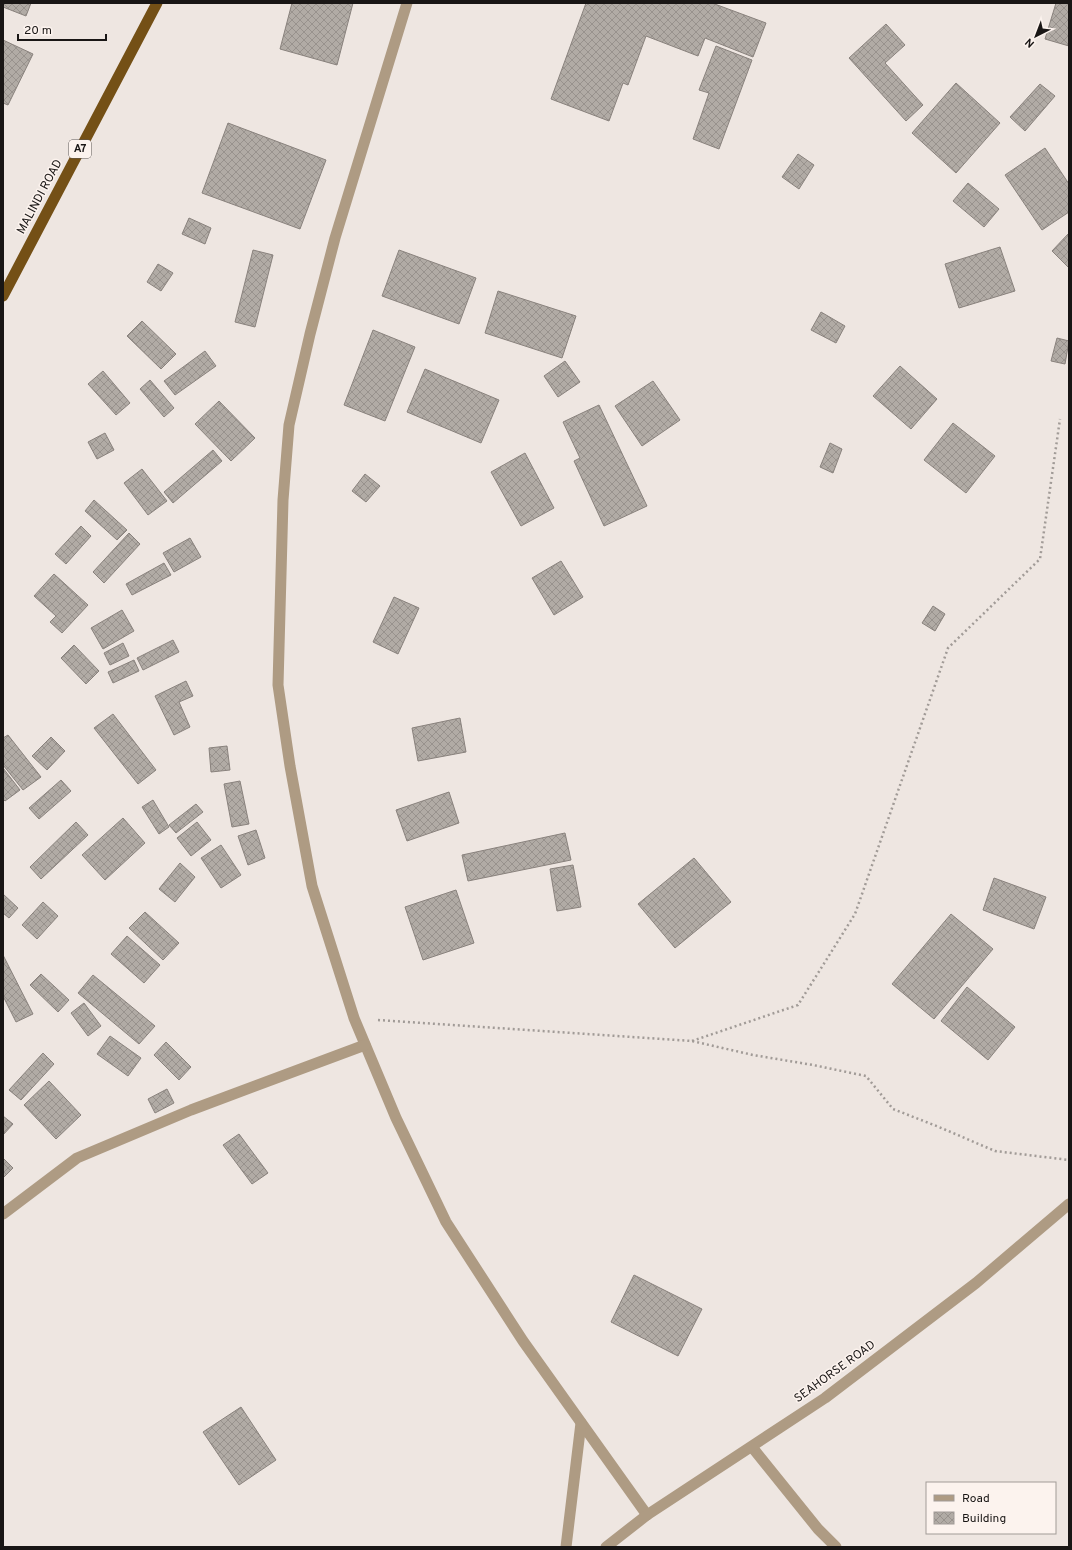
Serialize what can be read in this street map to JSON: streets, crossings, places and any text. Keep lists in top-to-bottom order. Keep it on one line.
{"streets":{"highway":["A7","MALINDI ROAD"],"street":["SEAHORSE ROAD"]},"legend":["Road","Building"],"scale_bar":"20 m","north":"bottom left"}
